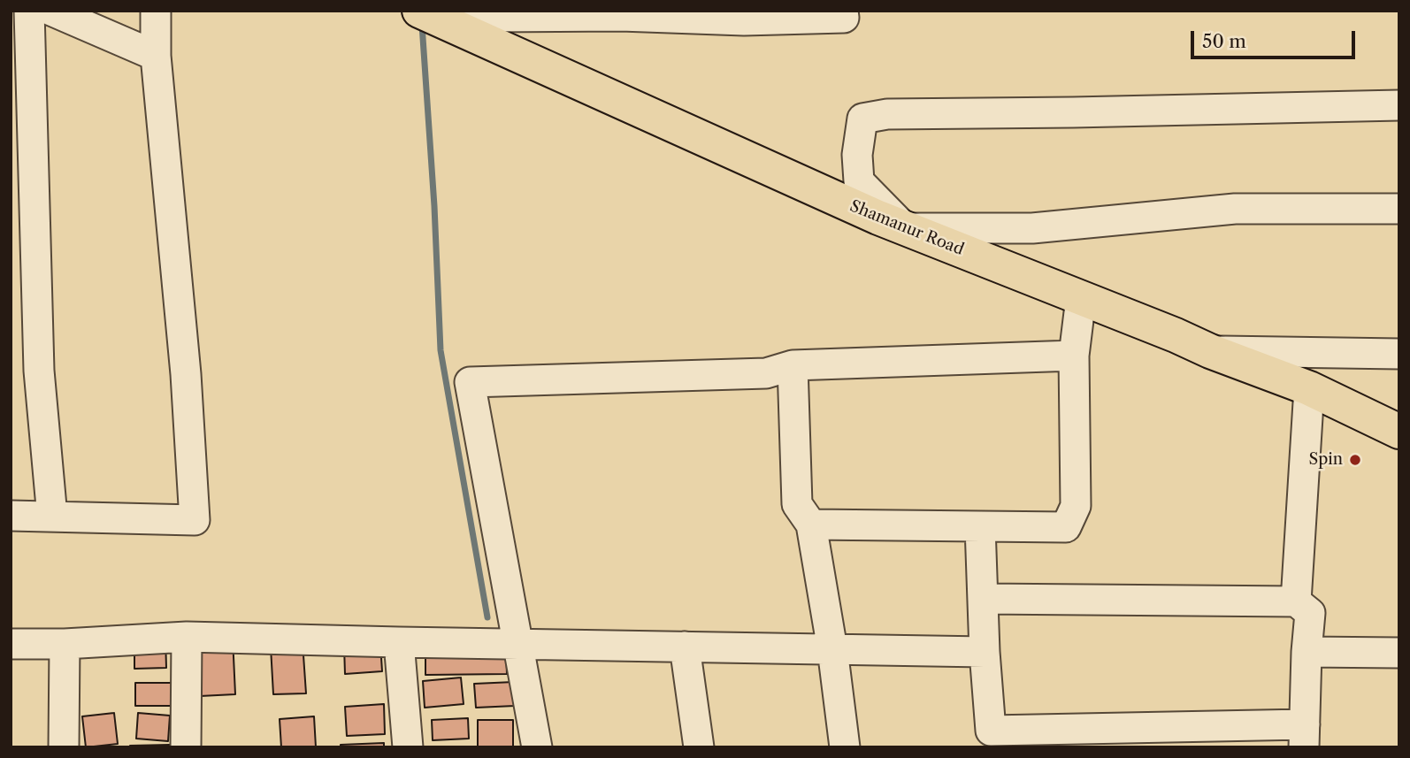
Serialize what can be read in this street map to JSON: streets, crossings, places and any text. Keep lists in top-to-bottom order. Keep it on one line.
{"streets":{"main road":["Shamanur Road"]},"places":["Spin"],"scale_bar":"50 m"}
